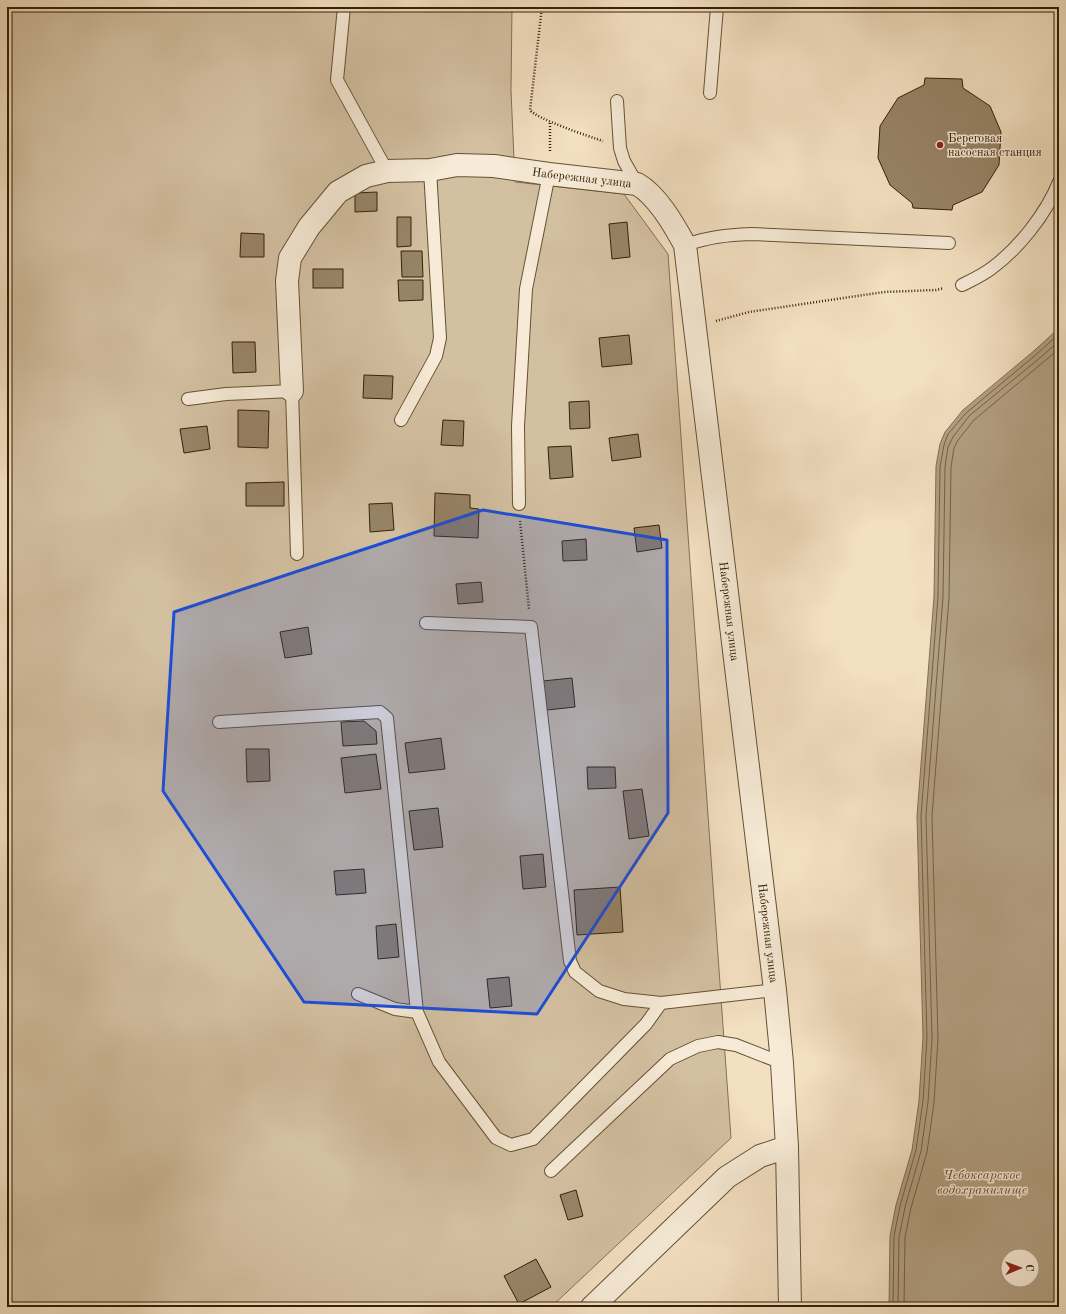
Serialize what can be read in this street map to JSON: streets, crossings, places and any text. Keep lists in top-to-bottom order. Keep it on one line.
{"streets":{"street":["Набережная улица"]},"water":["Чебоксарское водохранилище"],"places":["Береговая насосная станция"],"north":"right"}
